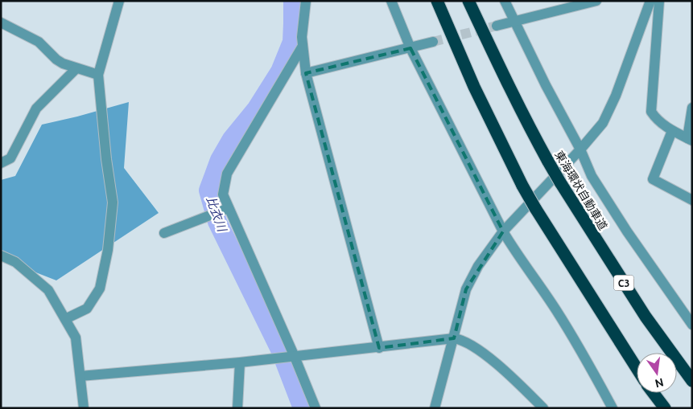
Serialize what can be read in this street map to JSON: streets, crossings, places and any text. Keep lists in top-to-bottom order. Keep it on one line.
{"streets":{"highway":["東海環状自動車道","C3"]},"water":["比衣川"],"north":"bottom"}
